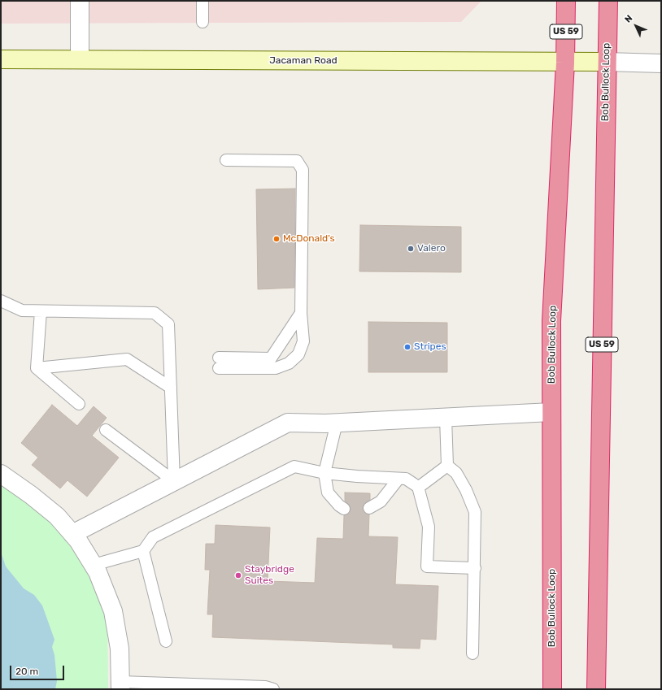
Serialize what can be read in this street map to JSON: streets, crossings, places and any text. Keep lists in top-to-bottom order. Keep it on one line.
{"streets":{"highway":["US 59","Bob Bullock Loop"],"main road":["Jacaman Road"]},"crossings":[["Jacaman Road","Bob Bullock Loop"]],"places":["McDonald's","Valero","Stripes","Staybridge Suites"],"scale_bar":"20 m","north":"top left"}
